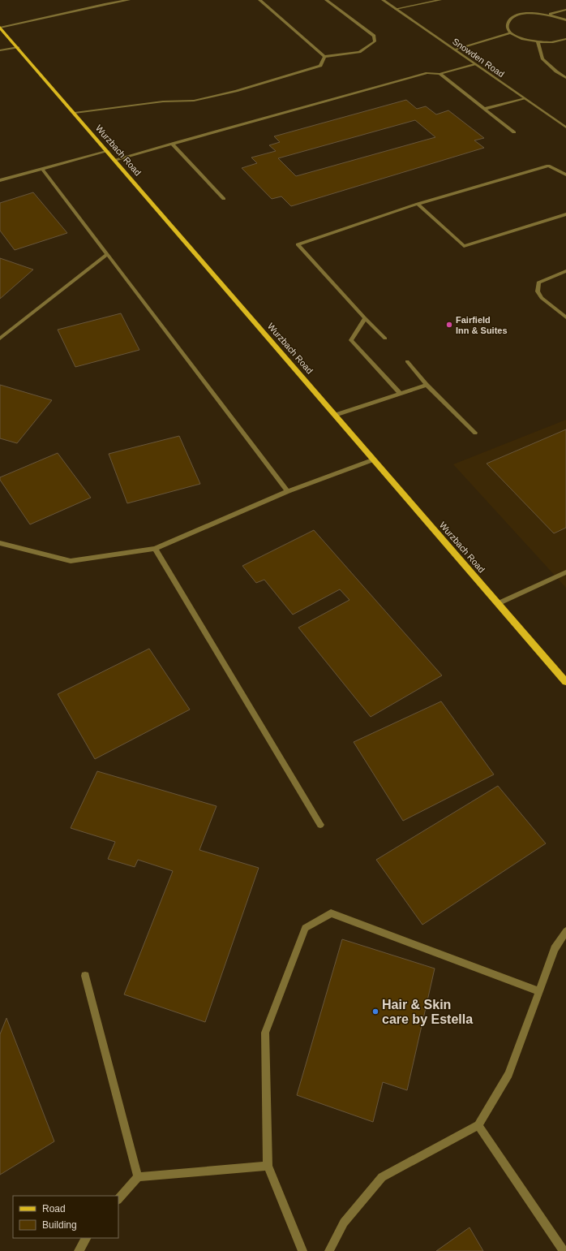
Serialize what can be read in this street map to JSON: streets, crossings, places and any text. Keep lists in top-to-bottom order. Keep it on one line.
{"streets":{"main road":["Wurzbach Road"],"street":["Snowden Road"]},"places":["Fairfield Inn & Suites","Hair & Skin care by Estella"],"legend":["Road","Building"]}
